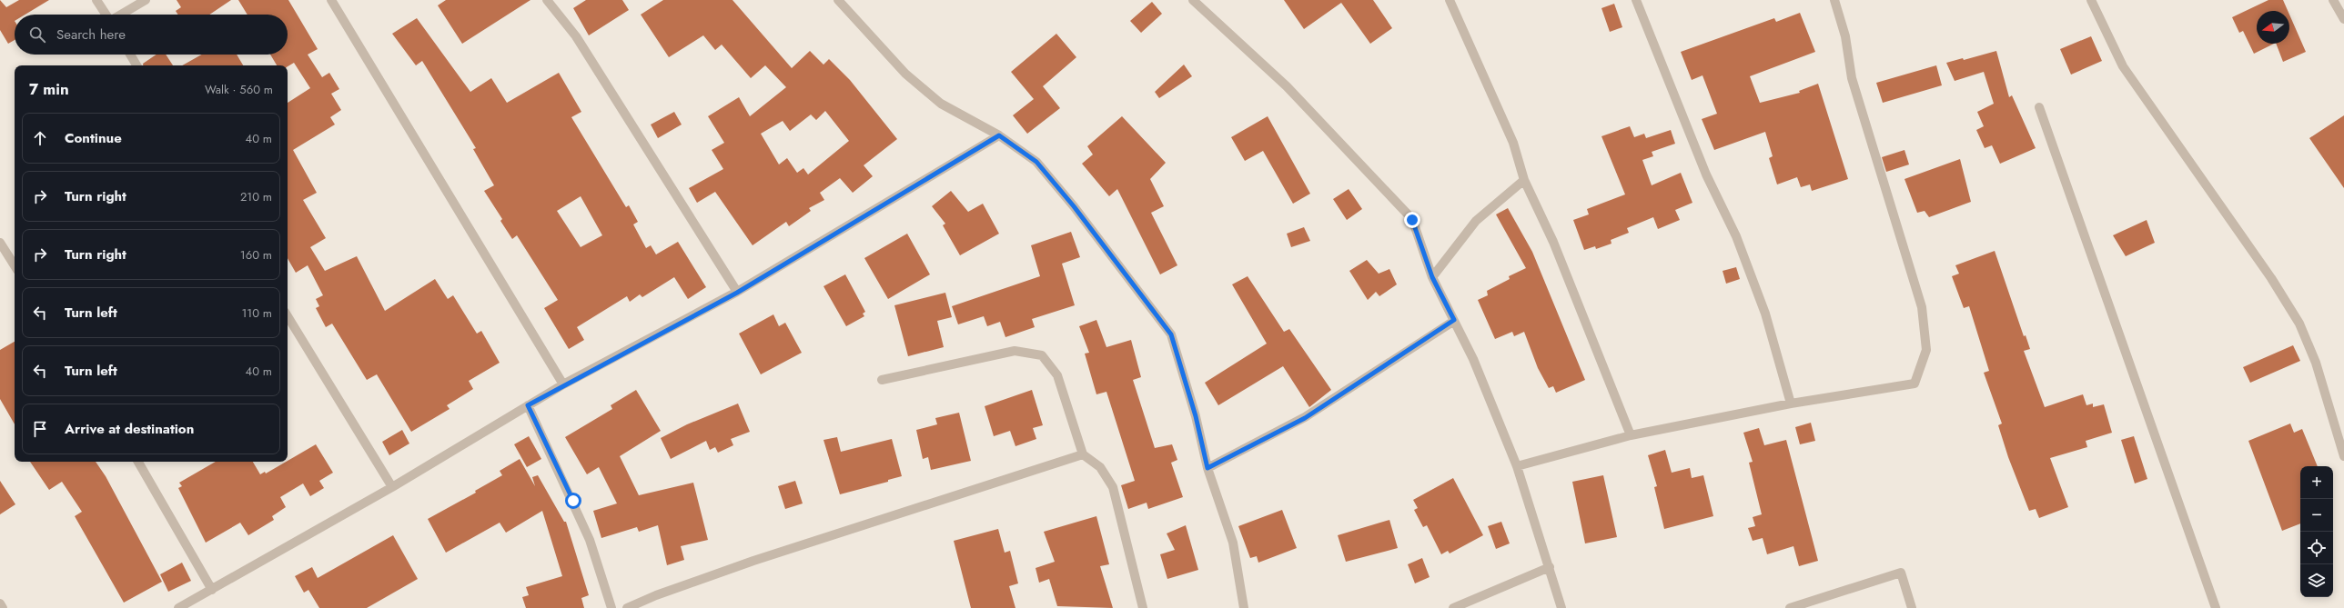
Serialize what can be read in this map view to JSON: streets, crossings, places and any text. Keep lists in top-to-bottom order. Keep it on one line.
{"north":"left","page":{"search":"Search here","heading":["7 min","Walk · 560 m"],"list":[["Continue","40 m"],["Turn right","210 m"],["Turn right","160 m"],["Turn left","110 m"],["Turn left","40 m"],"Arrive at destination"],"map_buttons":["+","−"]}}
